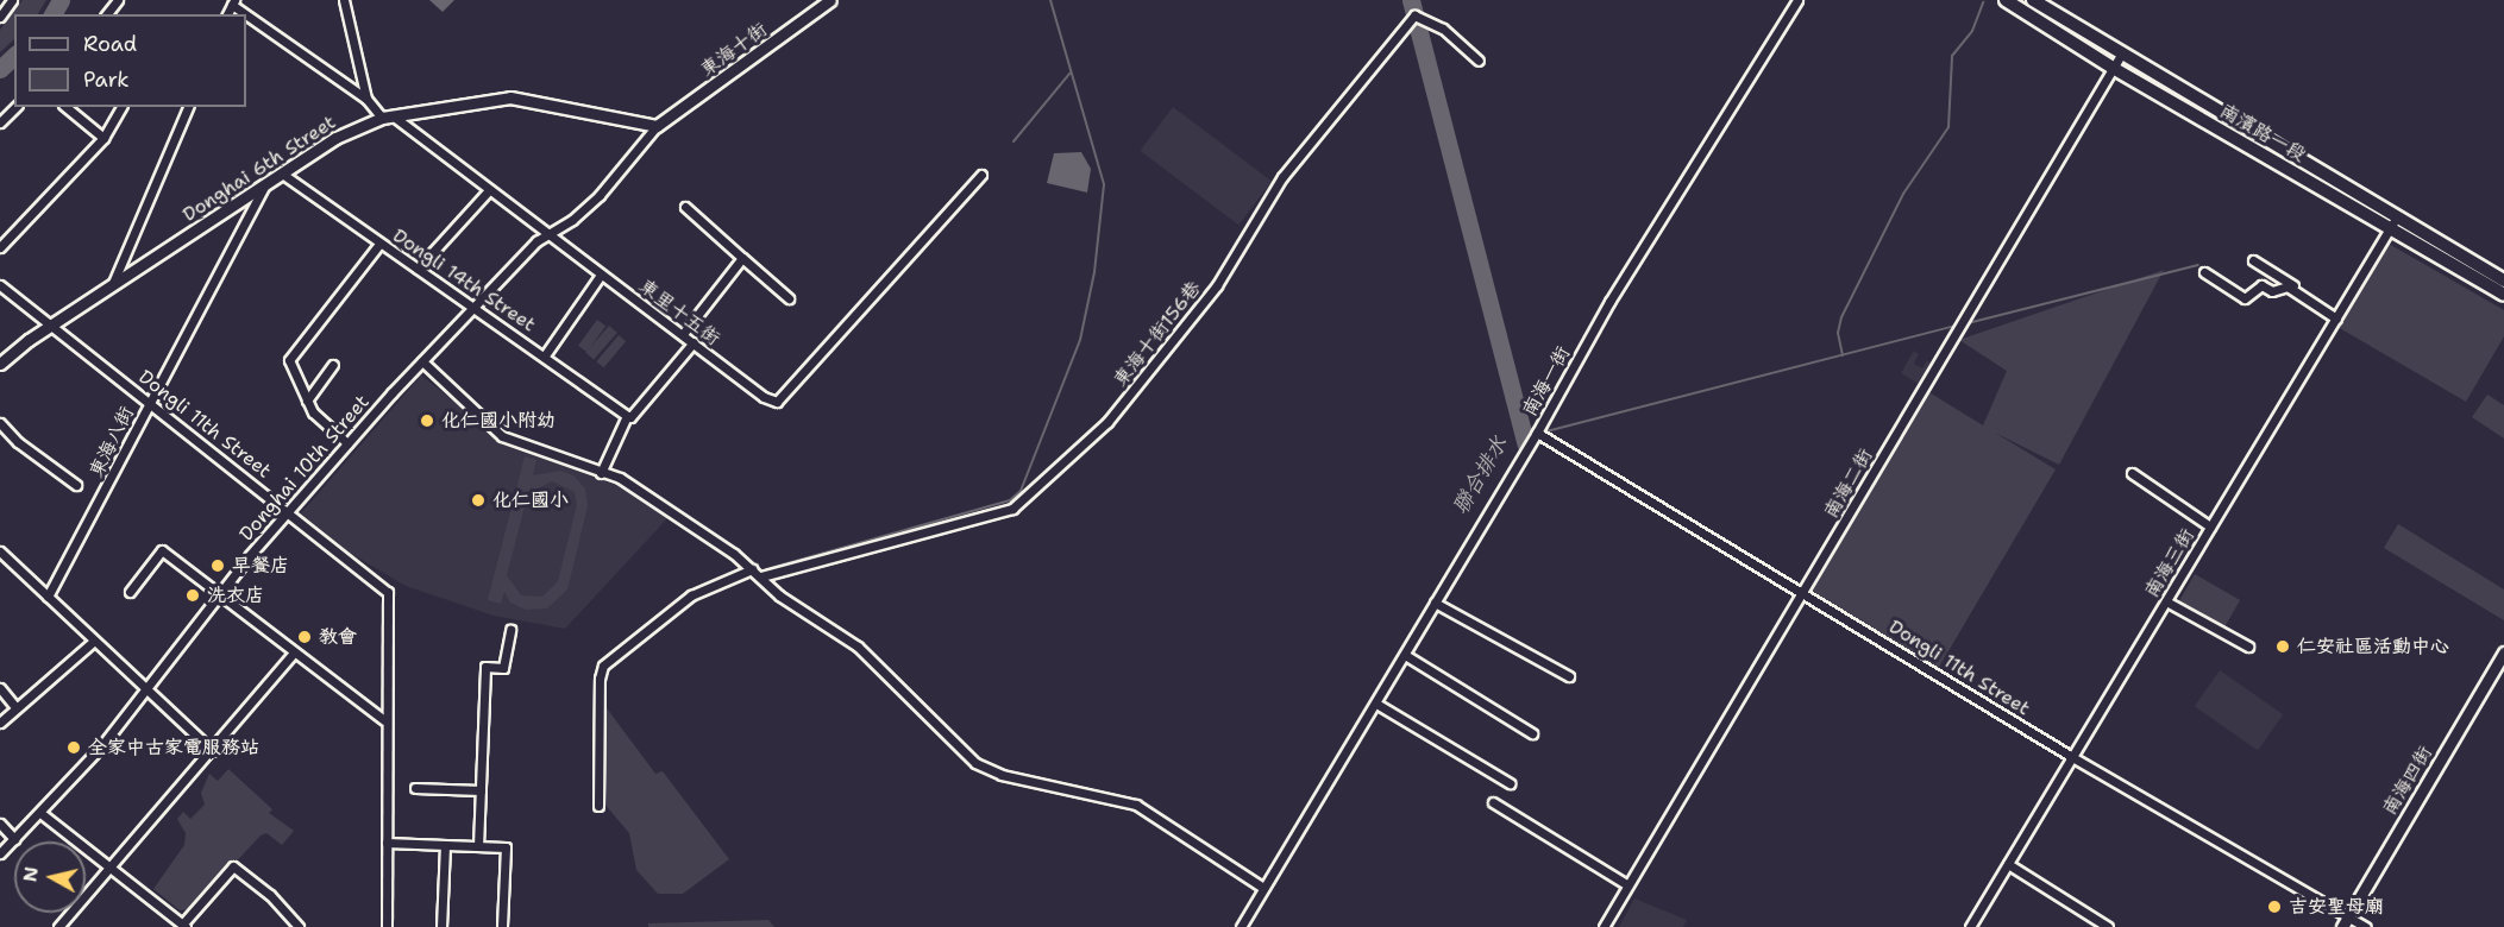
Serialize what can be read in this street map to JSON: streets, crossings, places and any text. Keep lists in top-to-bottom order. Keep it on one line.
{"streets":{"main road":["南濱路一段"],"street":["東海十街","Donghai 6th Street","Dongli 14th Street","東里十五街","東海十街156巷","南海一街","Dongli 11th Street","東海八街","Donghai 10th Street","南海二街","南海三街","南海四街"]},"crossings":[["東海十街","Donghai 6th Street"],["東海十街","Donghai 10th Street"],["南濱路一段","南海二街"],["南濱路一段","南海三街"],["Donghai 6th Street","Dongli 14th Street"],["Donghai 6th Street","東里十五街"],["Donghai 6th Street","Dongli 11th Street"],["Donghai 6th Street","東海八街"],["Donghai 6th Street","Donghai 10th Street"],["Dongli 14th Street","Donghai 10th Street"],["東里十五街","Donghai 10th Street"],["南海一街","Dongli 11th Street"],["Dongli 11th Street","東海八街"],["Dongli 11th Street","Donghai 10th Street"],["Dongli 11th Street","南海二街"],["Dongli 11th Street","南海三街"],["Dongli 11th Street","南海四街"]],"water":["聯合排水"],"places":["化仁國小附幼","化仁國小","早餐店","洗衣店","教會","仁安社區活動中心","全家中古家電服務站","吉安聖母廟"],"legend":["Road","Park"],"north":"left"}
